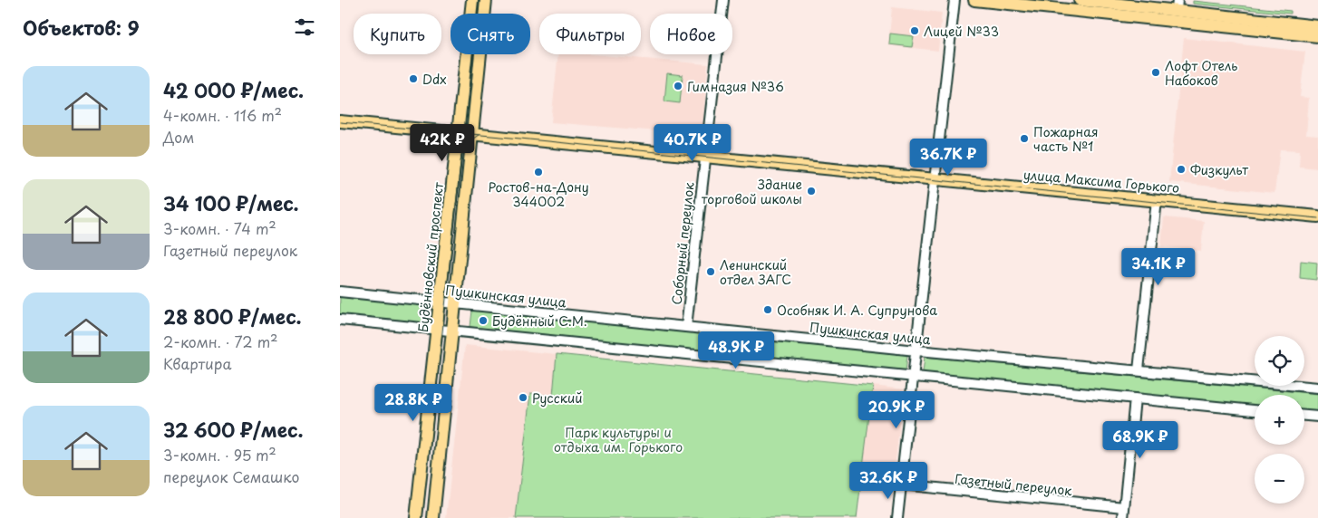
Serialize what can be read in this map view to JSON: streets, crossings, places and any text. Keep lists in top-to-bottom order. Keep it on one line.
{"streets":{"main road":["улица Максима Горького","Будённовский проспект"],"street":["Соборный переулок","Пушкинская улица","Газетный переулок"]},"crossings":[["улица Максима Горького","Соборный переулок"],["улица Максима Горького","Будённовский проспект"],["Соборный переулок","Пушкинская улица"],["Будённовский проспект","Пушкинская улица"]],"parks":["Парк культуры и отдыха им. Горького"],"places":["Лицей №33","Лофт Отель Набоков","Ddx","Гимназия №36","Пожарная часть №1","Физкульт","Ростов-на-Дону 344002","Здание торговой школы","Ленинский отдел ЗАГС","Особняк И. А. Супрунова","Будённый С.М.","Русский"],"page":{"heading":"Объектов: 9","chip":["Купить","Снять","Фильтры","Новое"],"list":[{"name":"42 000 ₽/мес.","note":"4-комн. · 116 m² · Дом"},{"name":"34 100 ₽/мес.","note":"3-комн. · 74 m² · Газетный переулок"},{"name":"28 800 ₽/мес.","note":"2-комн. · 72 m² · Квартира"},{"name":"32 600 ₽/мес.","note":"3-комн. · 95 m² · переулок Семашко"}],"price":["42K ₽","40.7K ₽","36.7K ₽","34.1K ₽","48.9K ₽","28.8K ₽","20.9K ₽","68.9K ₽","32.6K ₽"],"map_buttons":["+","−"]}}
